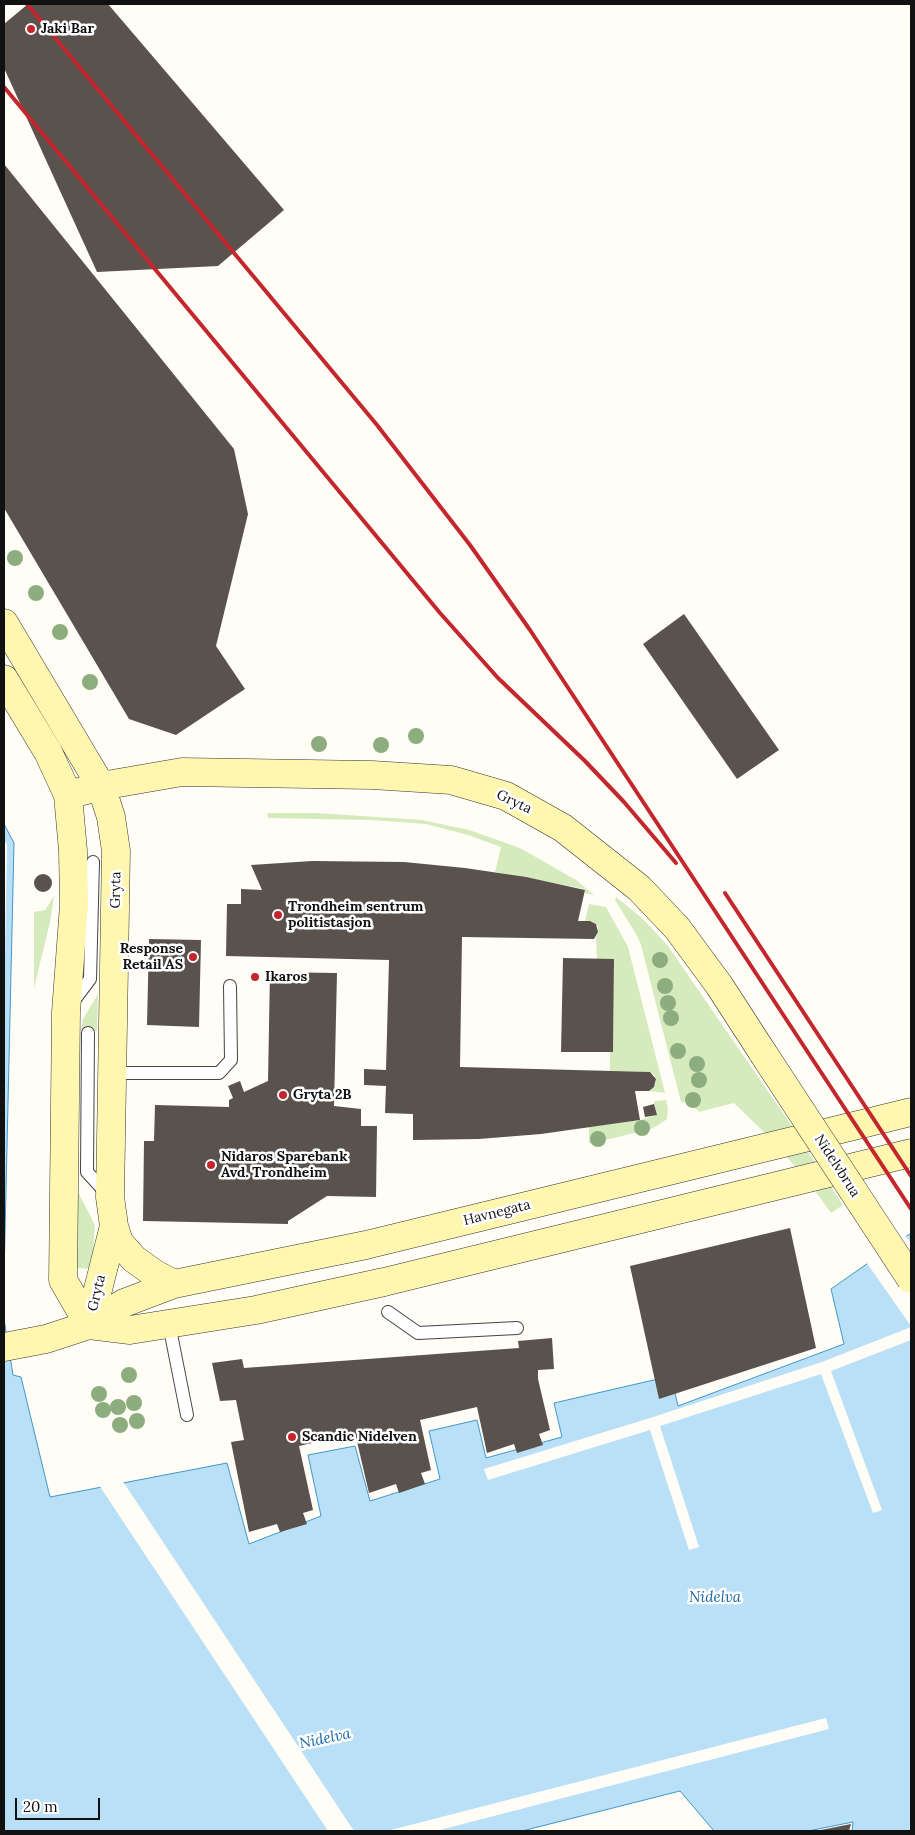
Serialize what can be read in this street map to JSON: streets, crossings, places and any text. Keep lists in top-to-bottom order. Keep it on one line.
{"streets":{"main road":["Gryta","Nidelvbrua","Havnegata"]},"crossings":[["Gryta","Nidelvbrua"],["Gryta","Havnegata"]],"water":["Nidelva"],"places":["Jaki Bar","Trondheim sentrum politistasjon","Response Retail AS","Ikaros","Gryta 2B","Nidaros Sparebank Avd. Trondheim","Scandic Nidelven"],"scale_bar":"20 m"}
